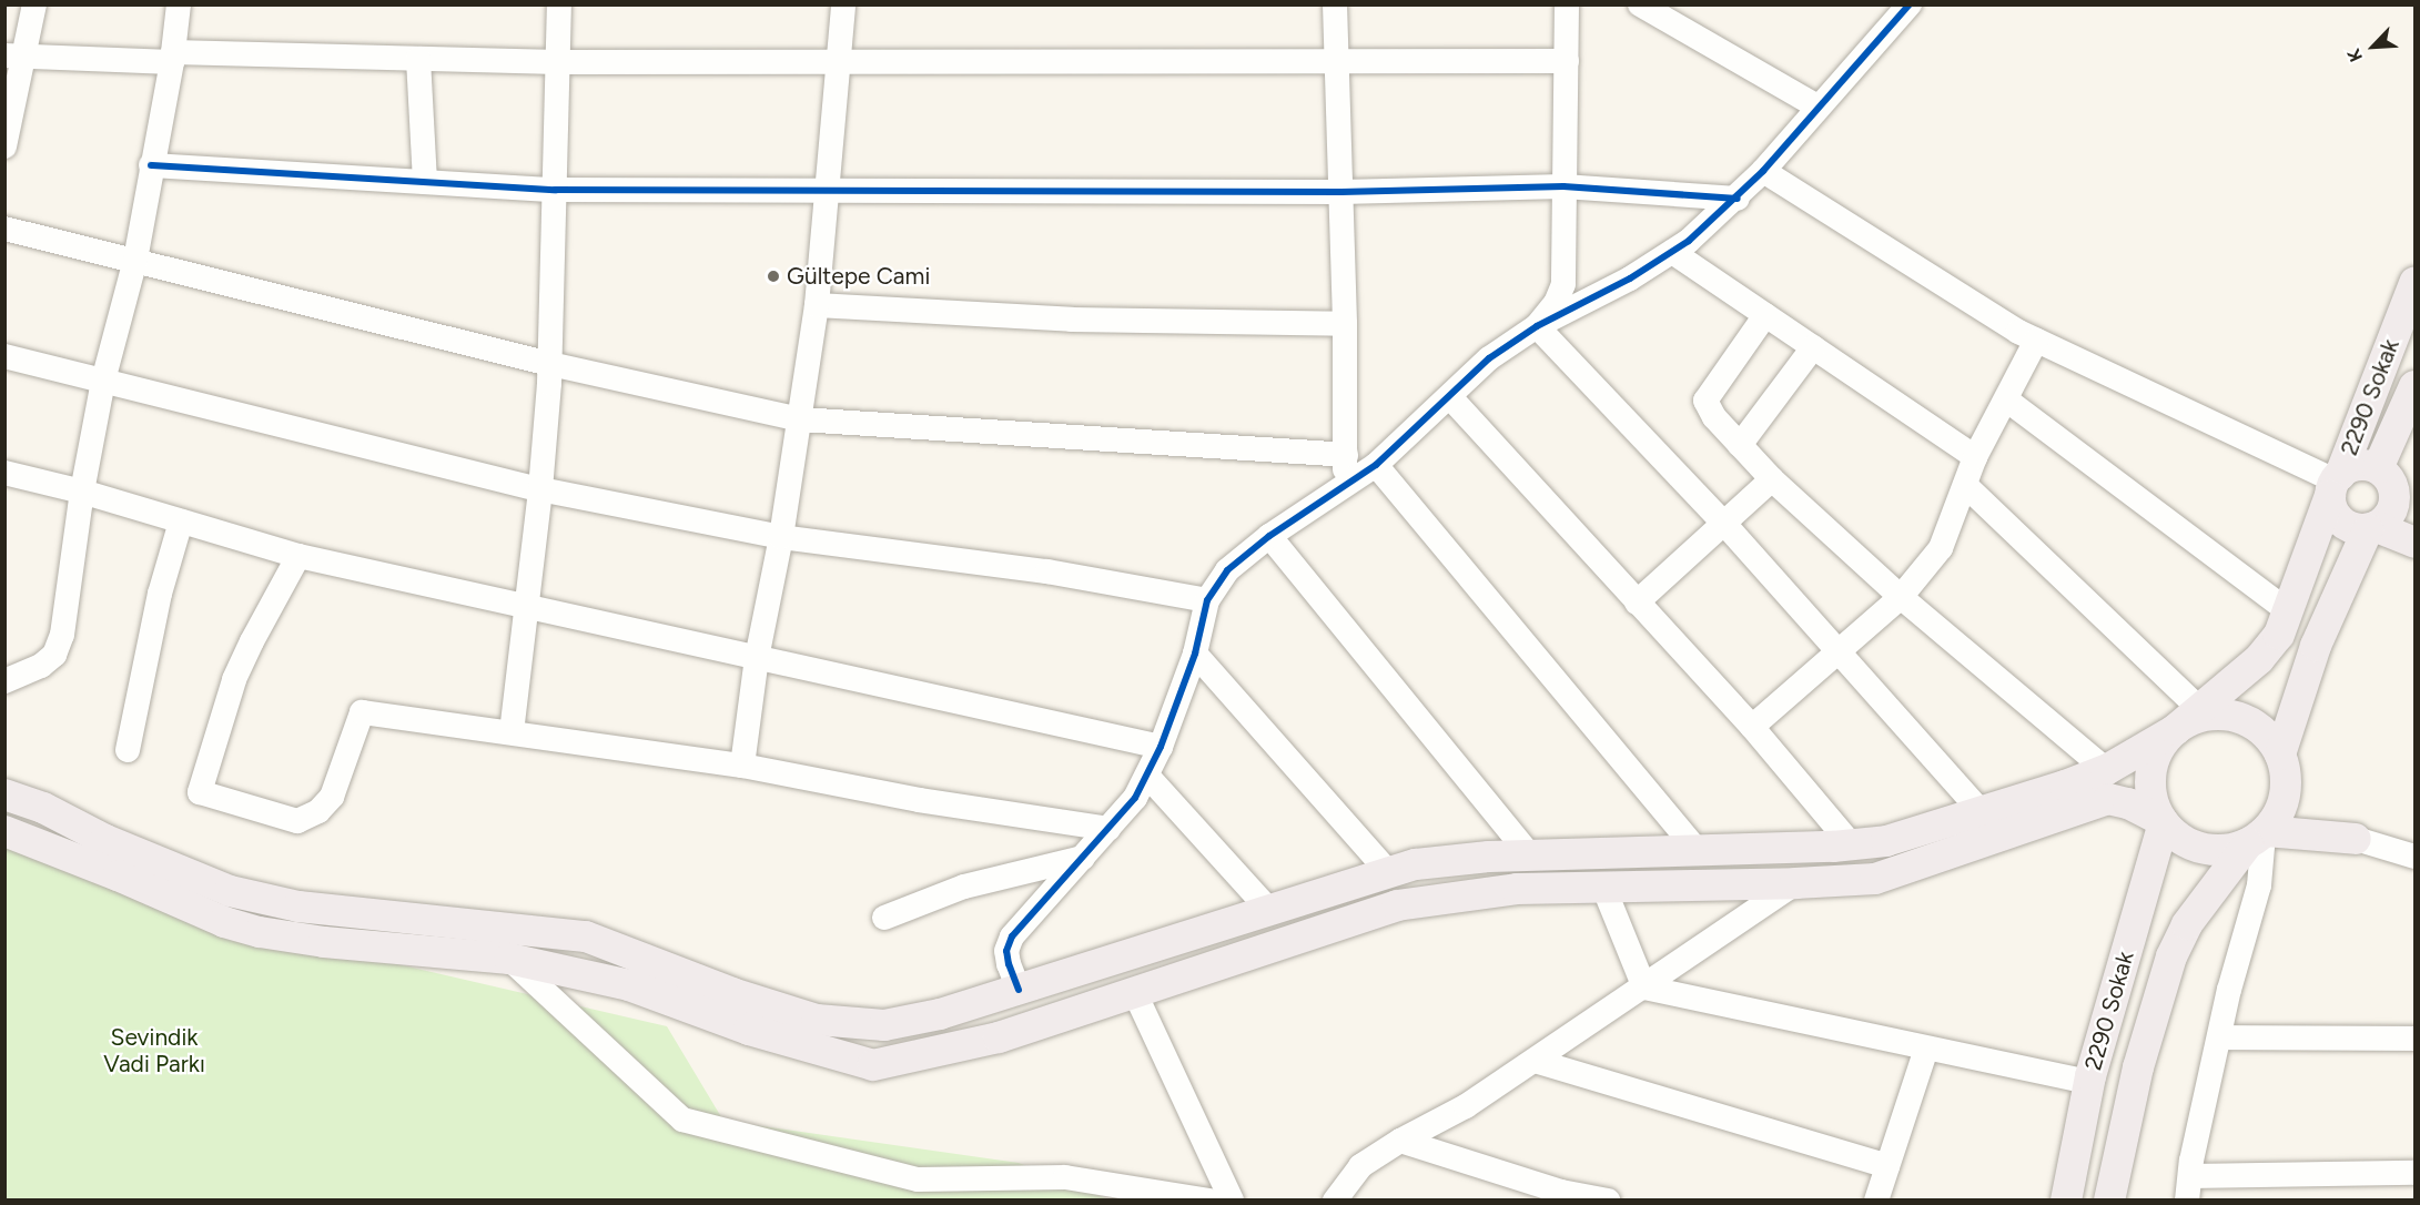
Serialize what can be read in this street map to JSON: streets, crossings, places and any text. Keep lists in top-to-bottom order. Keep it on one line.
{"streets":{"main road":["2290 Sokak"]},"parks":["Sevindik Vadi Parkı"],"places":["Gültepe Cami"],"north":"bottom left"}
